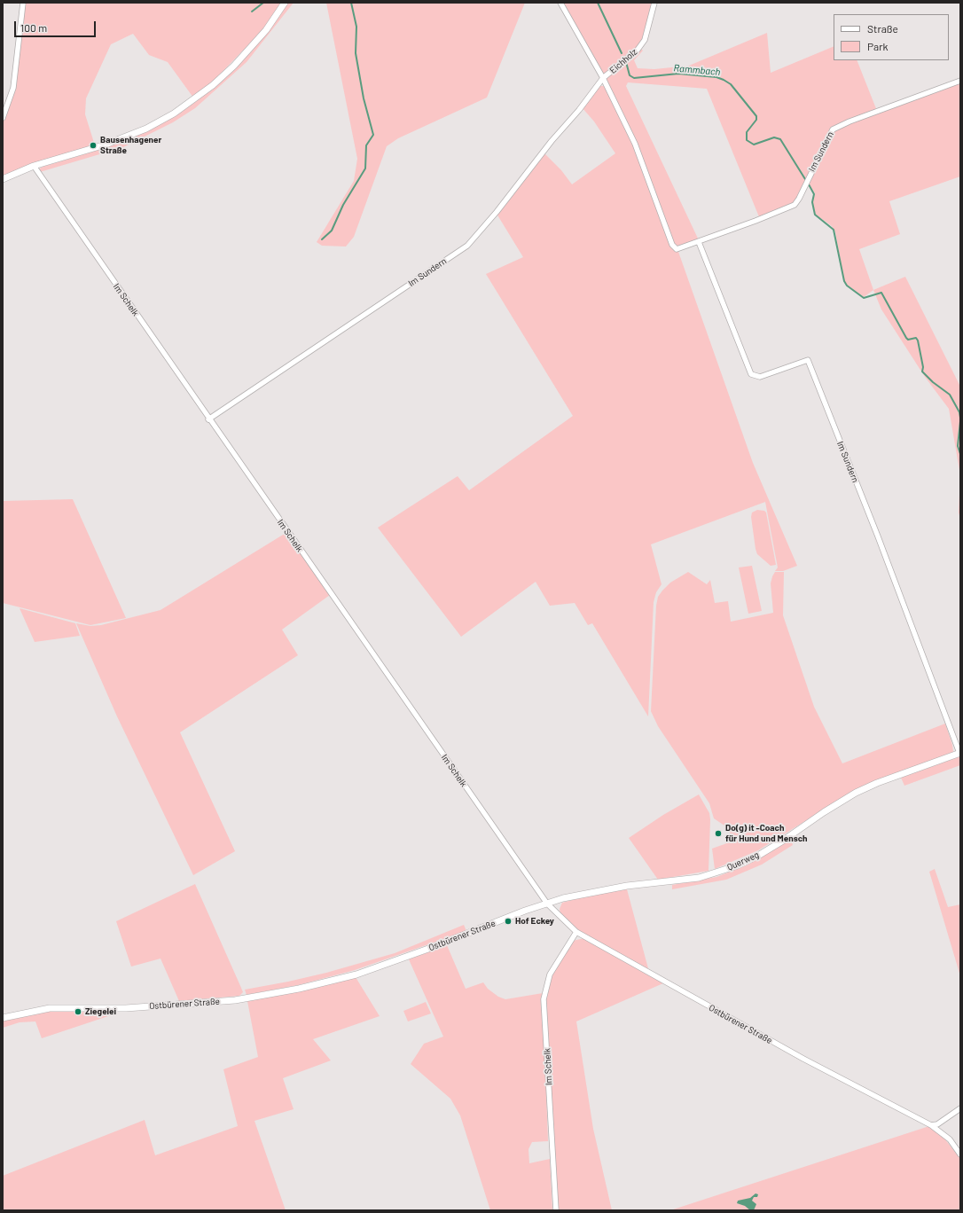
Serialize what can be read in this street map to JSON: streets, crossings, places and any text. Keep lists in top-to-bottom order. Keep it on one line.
{"streets":{"street":["Eichholz","Im Sundern","Im Schelk","Querweg","Ostbürener Straße"]},"crossings":[["Eichholz","Im Sundern"],["Im Sundern","Im Schelk"],["Im Sundern","Querweg"],["Im Schelk","Querweg"],["Im Schelk","Ostbürener Straße"],["Querweg","Ostbürener Straße"]],"water":["Rammbach"],"places":["Bausenhagener Straße","Do(g) it -Coach für Hund und Mensch","Hof Eckey","Ziegelei"],"legend":["Straße","Park"],"scale_bar":"100 m"}
